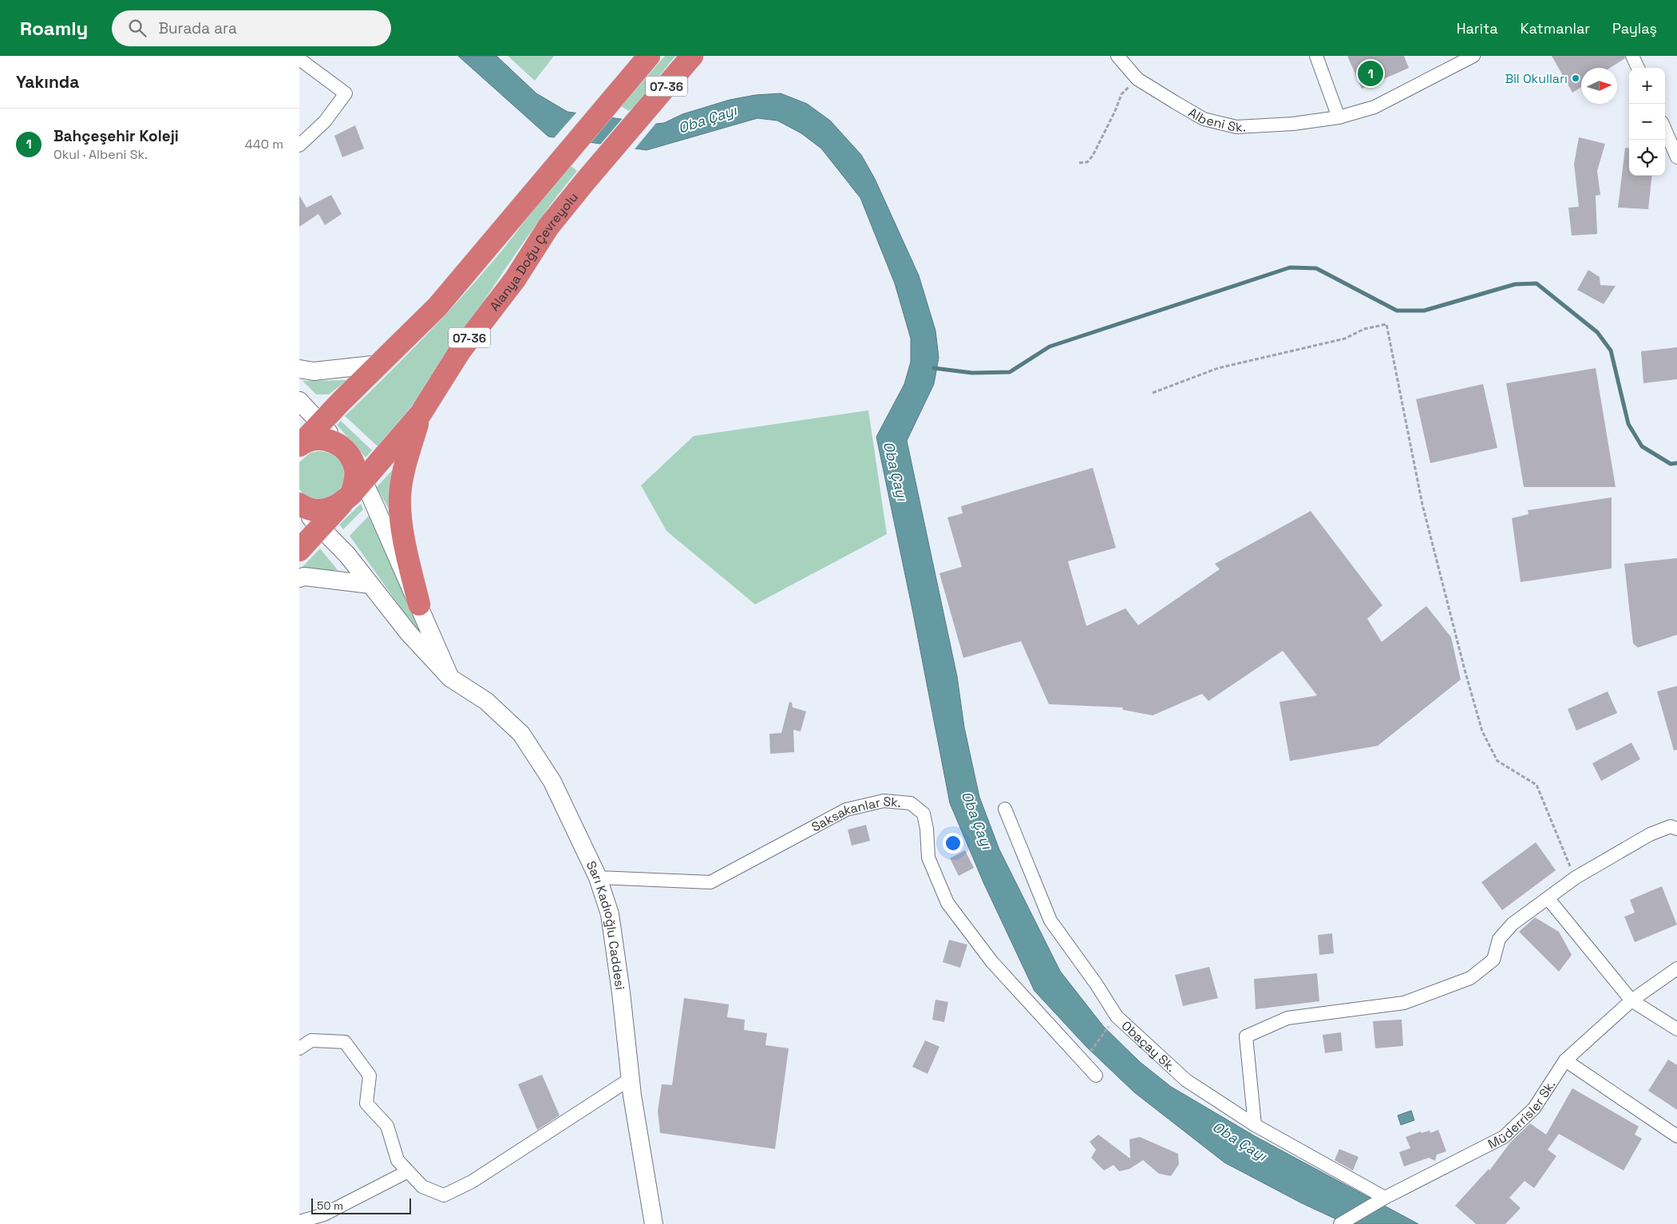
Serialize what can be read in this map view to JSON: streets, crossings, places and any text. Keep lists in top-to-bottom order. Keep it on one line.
{"streets":{"highway":["07-36","Alanya Doğu Çevreyolu"],"street":["Albeni Sk.","Saksakanlar Sk.","Sarı Kadıoğlu Caddesi","Obaçay Sk.","Müderrisler Sk."]},"crossings":[["07-36","Alanya Doğu Çevreyolu"],["07-36","Sarı Kadıoğlu Caddesi"],["Alanya Doğu Çevreyolu","Sarı Kadıoğlu Caddesi"],["Saksakanlar Sk.","Sarı Kadıoğlu Caddesi"],["Obaçay Sk.","Müderrisler Sk."]],"water":["Oba Çayı"],"places":["Bil Okulları"],"scale_bar":"50 m","north":"right","page":{"header":"Roamly","search":"Burada ara","nav":["Harita","Katmanlar","Paylaş"],"heading":"Yakında","pins":"1","map_buttons":["+","−"],"list":[{"mark":"1","name":"Bahçeşehir Koleji","note":"Okul · Albeni Sk.","value":"440 m"}],"scale":"50 m"}}
